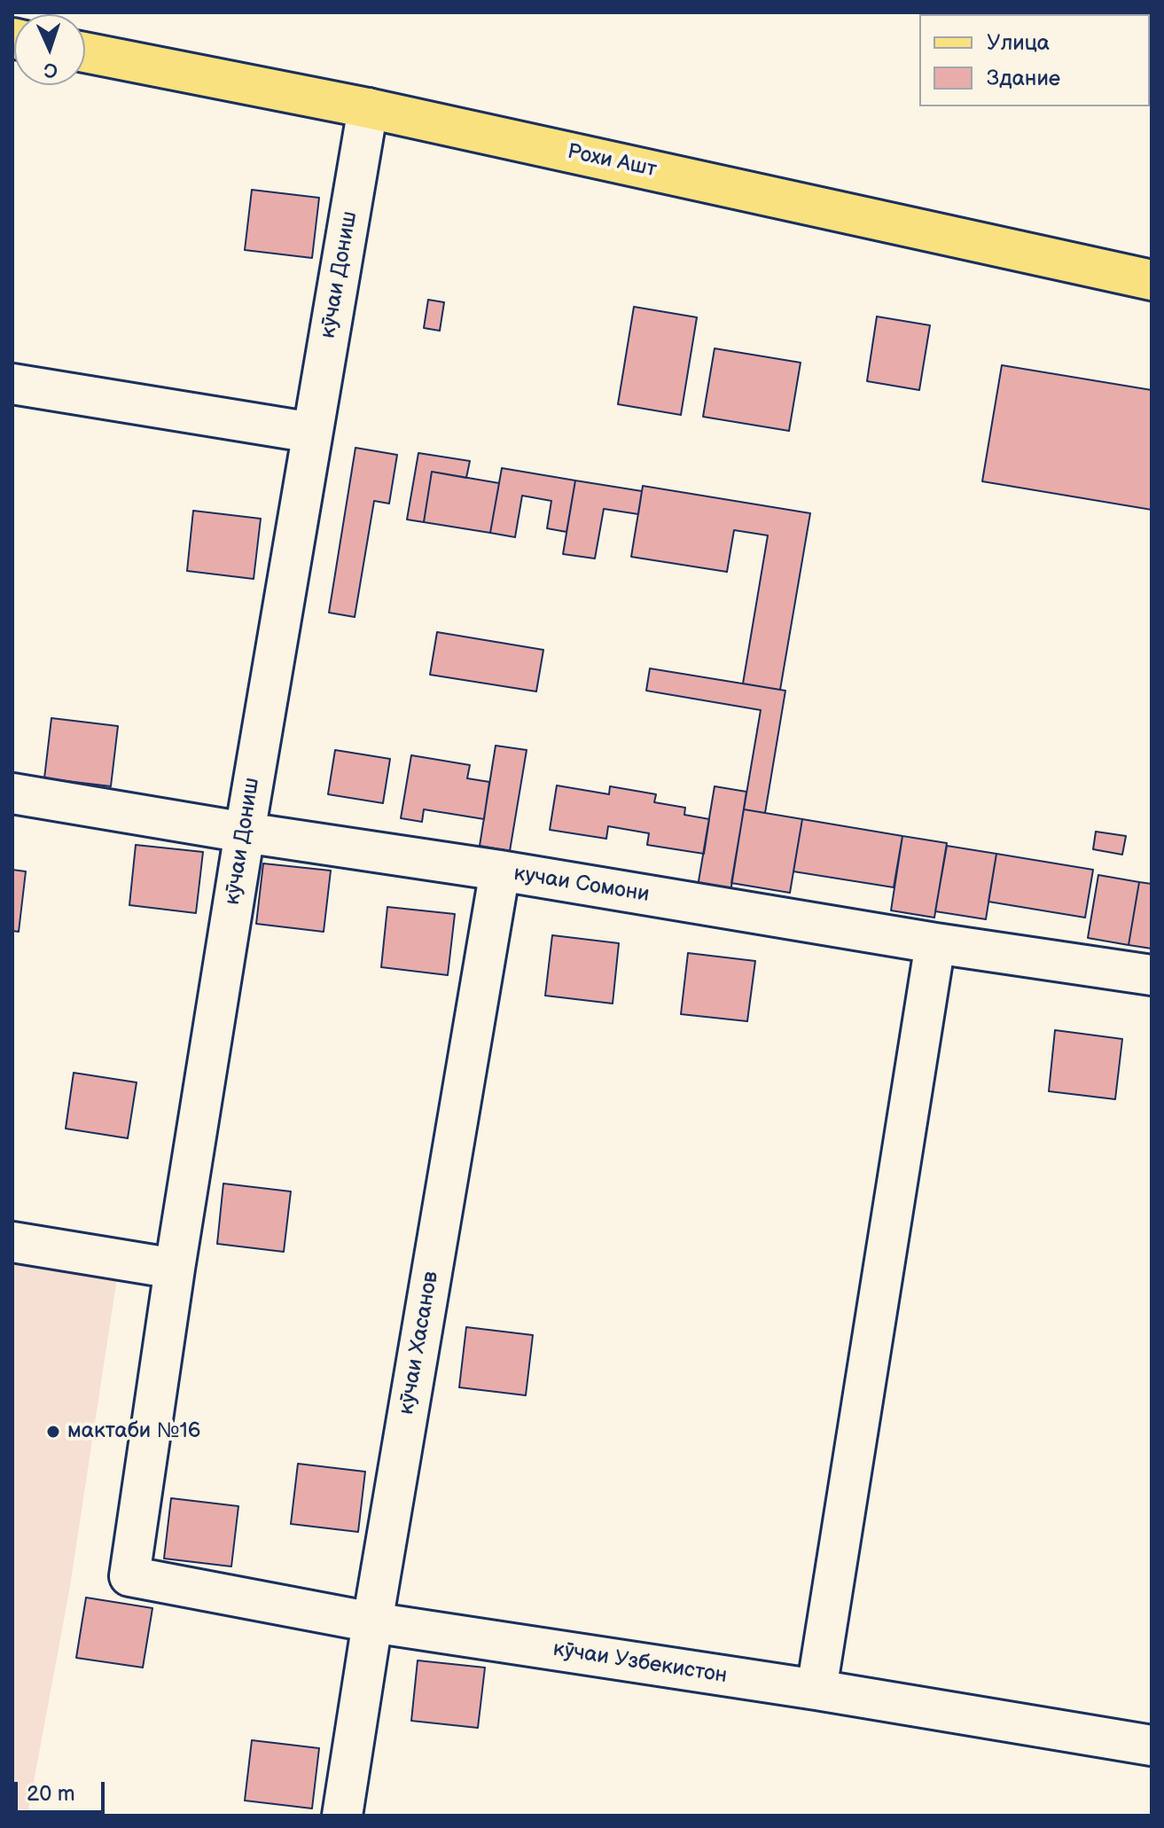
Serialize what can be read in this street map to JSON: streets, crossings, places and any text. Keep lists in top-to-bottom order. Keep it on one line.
{"streets":{"main road":["Рохи Ашт"],"street":["кӯчаи Дониш","кучаи Сомони","кӯчаи Хасанов","кӯчаи Узбекистон"]},"crossings":[["Рохи Ашт","кӯчаи Дониш"],["кӯчаи Дониш","кучаи Сомони"],["кӯчаи Дониш","кӯчаи Узбекистон"],["кучаи Сомони","кӯчаи Хасанов"],["кӯчаи Хасанов","кӯчаи Узбекистон"]],"places":["мактаби №16"],"legend":["Улица","Здание"],"scale_bar":"20 m","north":"bottom"}
